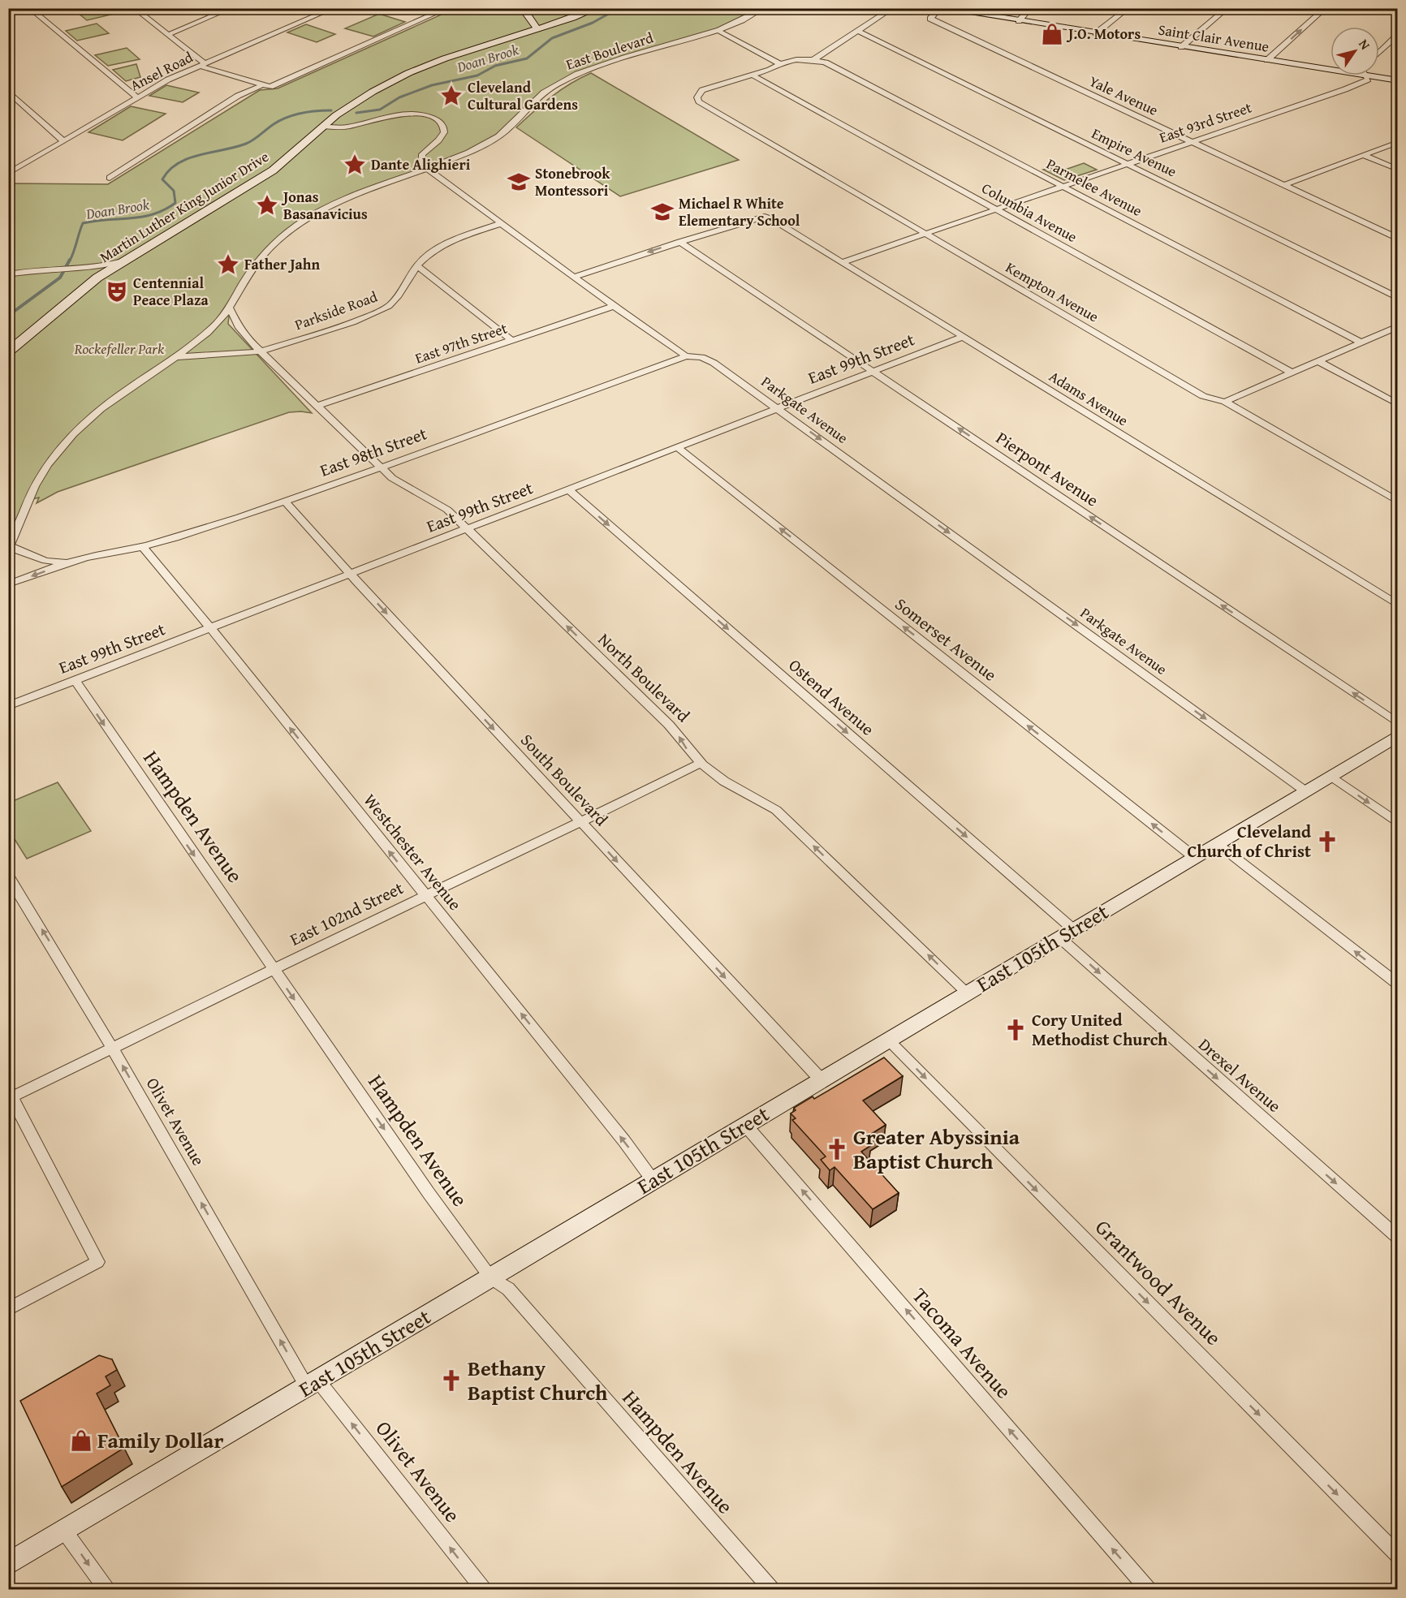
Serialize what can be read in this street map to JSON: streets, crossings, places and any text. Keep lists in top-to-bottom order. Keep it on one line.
{"streets":{"main road":["Saint Clair Avenue","Martin Luther King Junior Drive","East 105th Street"],"street":["East Boulevard","Ansel Road","Yale Avenue","East 93rd Street","Empire Avenue","Parmelee Avenue","Columbia Avenue","Kempton Avenue","Parkside Road","East 97th Street","East 99th Street","Adams Avenue","Parkgate Avenue","East 98th Street","Pierpont Avenue","Somerset Avenue","North Boulevard","Ostend Avenue","South Boulevard","Hampden Avenue","Westchester Avenue","East 102nd Street","Drexel Avenue","Olivet Avenue","Grantwood Avenue","Tacoma Avenue"]},"crossings":[["Saint Clair Avenue","Yale Avenue"],["East Boulevard","Parkside Road"],["East Boulevard","Parkgate Avenue"],["East Boulevard","East 98th Street"],["East Boulevard","North Boulevard"],["Yale Avenue","East 93rd Street"],["East 93rd Street","Empire Avenue"],["East 93rd Street","Parmelee Avenue"],["East 93rd Street","Columbia Avenue"],["East 93rd Street","Kempton Avenue"],["East 93rd Street","Adams Avenue"],["Columbia Avenue","Kempton Avenue"],["Parkside Road","Parkgate Avenue"],["Parkside Road","North Boulevard"],["East 97th Street","Parkgate Avenue"],["East 97th Street","North Boulevard"],["East 99th Street","Adams Avenue"],["East 99th Street","Parkgate Avenue"],["East 99th Street","Pierpont Avenue"],["East 99th Street","Somerset Avenue"],["East 99th Street","North Boulevard"],["East 99th Street","Ostend Avenue"],["East 99th Street","South Boulevard"],["East 99th Street","Hampden Avenue"],["East 99th Street","Westchester Avenue"],["Adams Avenue","Pierpont Avenue"],["Parkgate Avenue","East 98th Street"],["Parkgate Avenue","East 105th Street"],["East 98th Street","North Boulevard"],["East 98th Street","South Boulevard"],["East 98th Street","Westchester Avenue"],["Somerset Avenue","East 105th Street"],["North Boulevard","East 102nd Street"],["North Boulevard","East 105th Street"],["Ostend Avenue","East 105th Street"],["Ostend Avenue","Drexel Avenue"],["South Boulevard","East 102nd Street"],["South Boulevard","East 105th Street"],["Hampden Avenue","East 102nd Street"],["Hampden Avenue","East 105th Street"],["Westchester Avenue","East 102nd Street"],["Westchester Avenue","East 105th Street"],["East 102nd Street","Olivet Avenue"],["East 105th Street","Drexel Avenue"],["East 105th Street","Olivet Avenue"],["East 105th Street","Grantwood Avenue"],["East 105th Street","Tacoma Avenue"]],"one_way":["Parkgate Avenue","Pierpont Avenue","Somerset Avenue","North Boulevard","Ostend Avenue","South Boulevard","Hampden Avenue","Westchester Avenue","Drexel Avenue","Olivet Avenue","Grantwood Avenue","Tacoma Avenue"],"water":["Doan Brook"],"parks":["Rockefeller Park"],"places":{"shop":["J.O. Motors","Family Dollar"],"place":["Cleveland Cultural Gardens","Dante Alighieri","Jonas Basanavicius","Father Jahn"],"school or university":["Stonebrook Montessori","Michael R White Elementary School"],"theatre":["Centennial Peace Plaza"],"church":["Cleveland Church of Christ","Cory United Methodist Church","Greater Abyssinia Baptist Church","Bethany Baptist Church"]},"north":"top right"}
